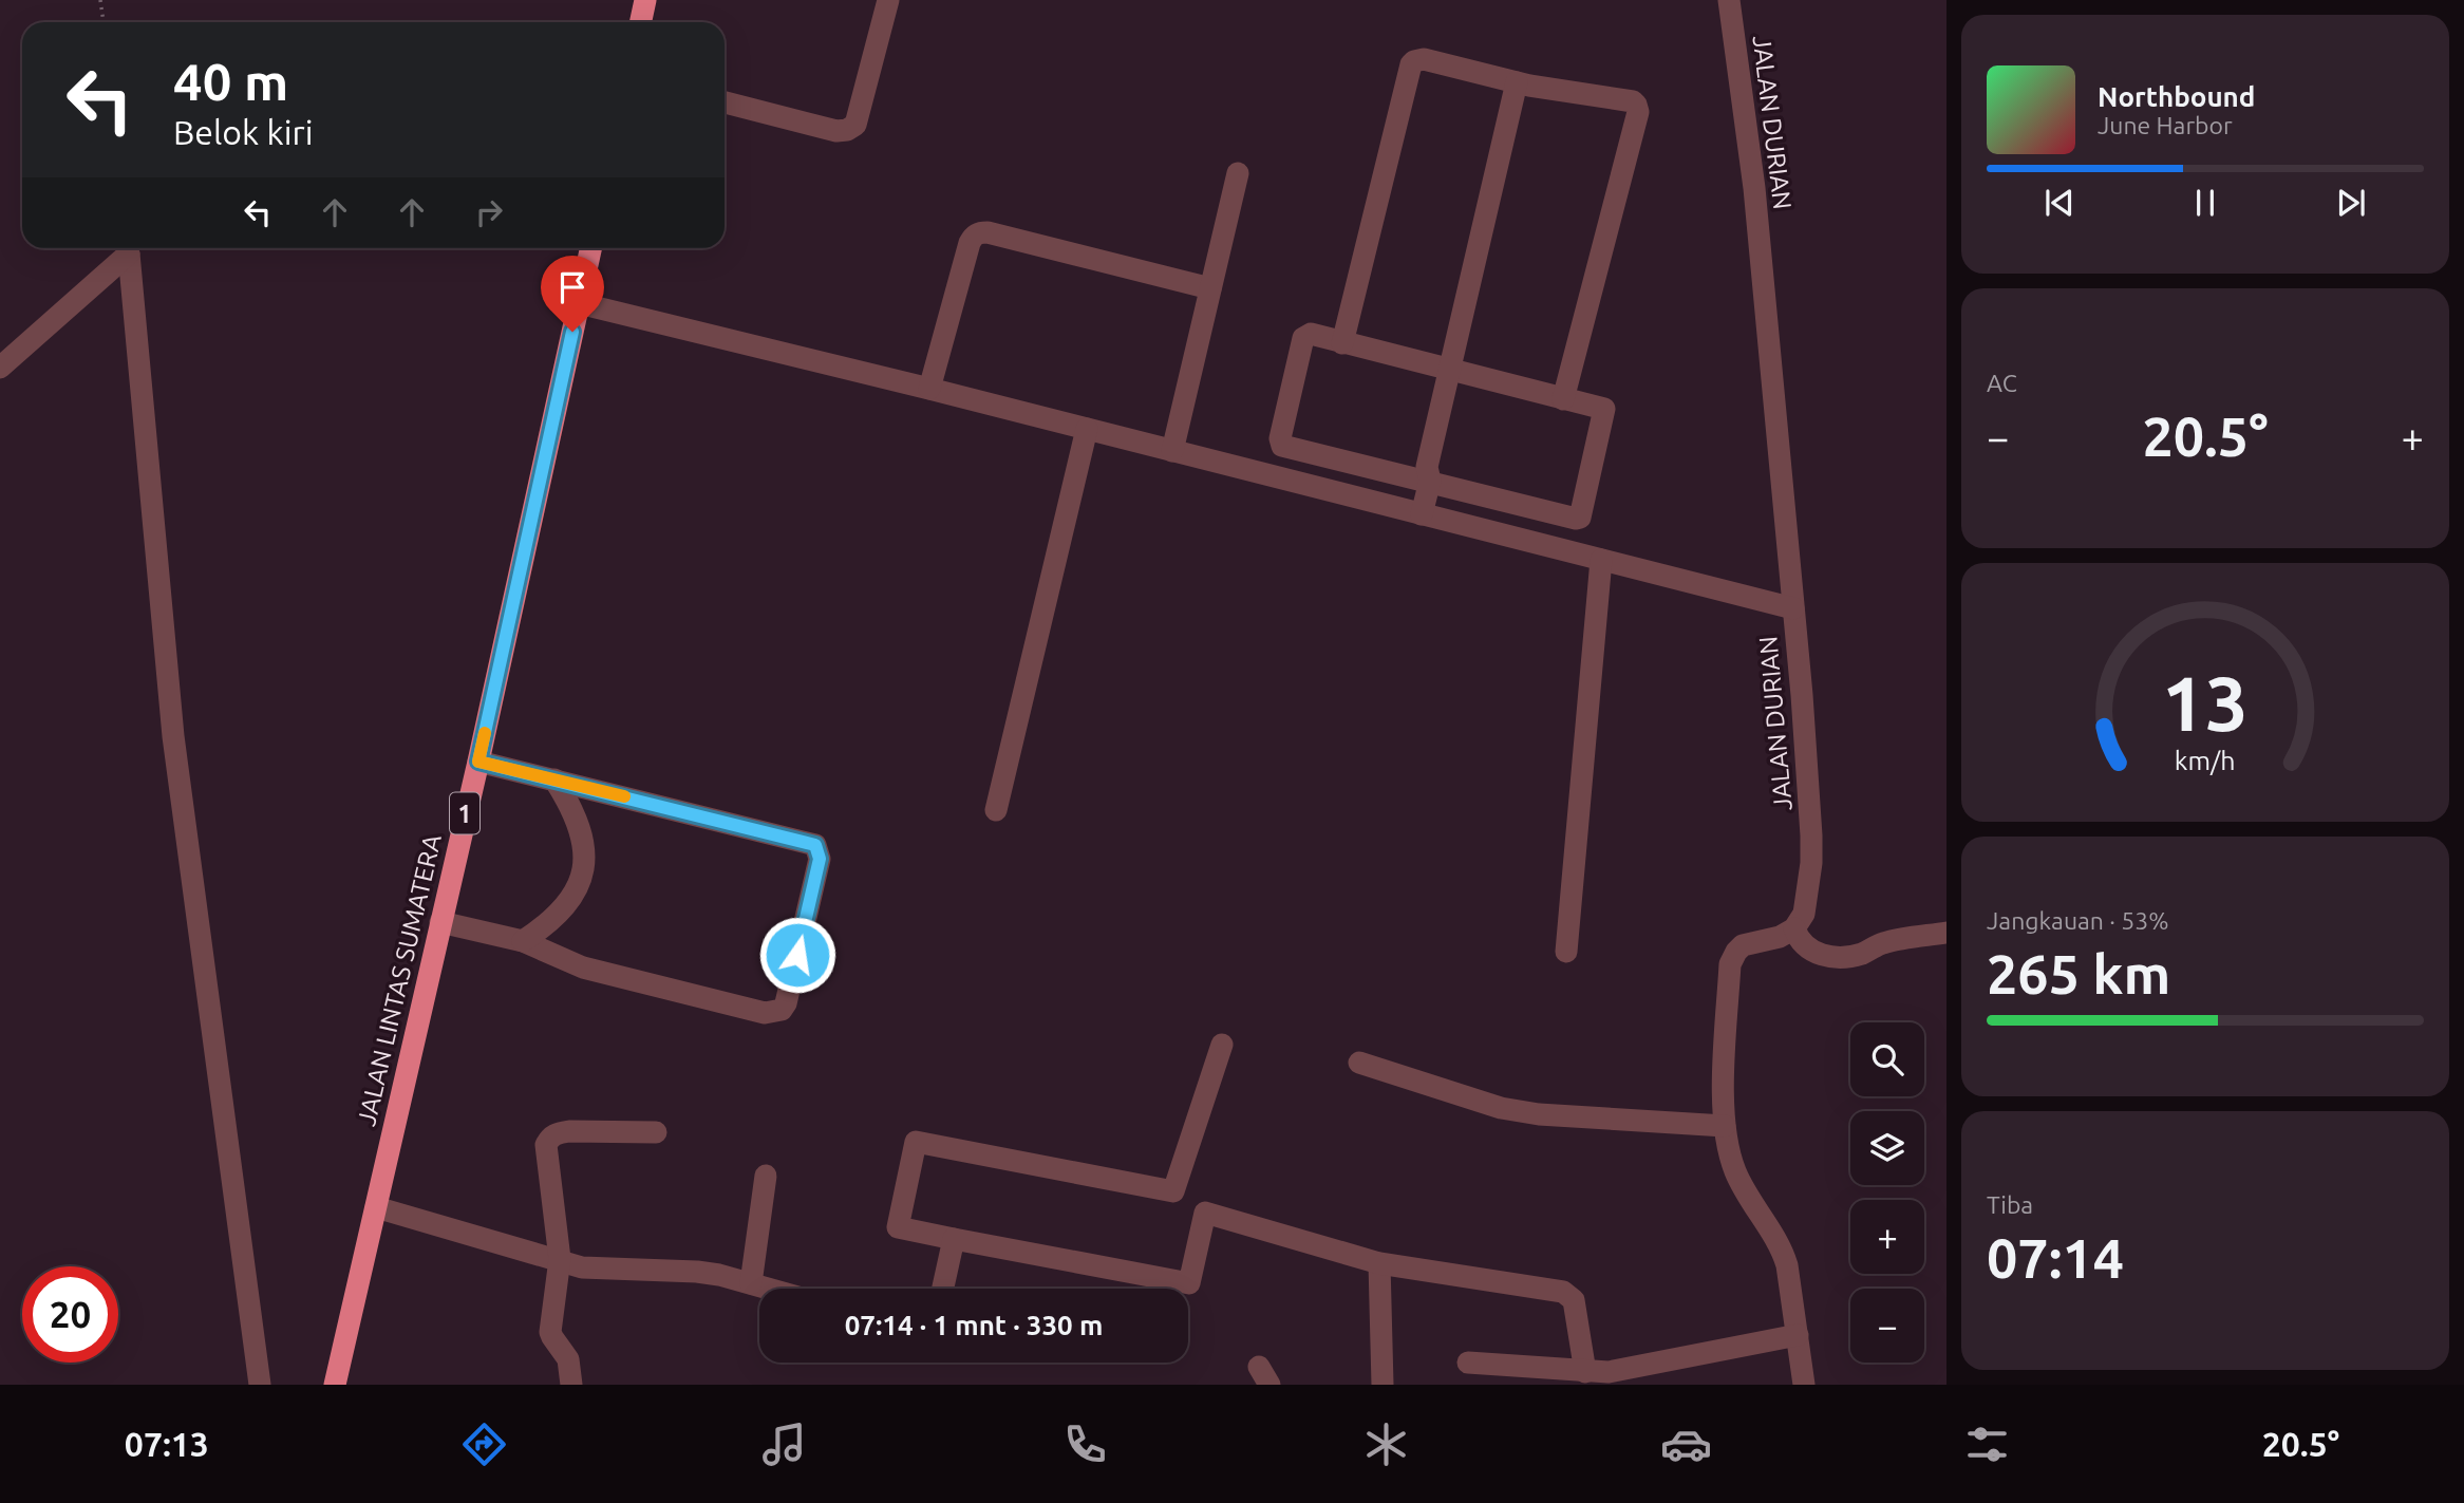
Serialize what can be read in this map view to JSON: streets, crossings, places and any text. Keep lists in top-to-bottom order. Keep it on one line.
{"streets":{"highway":["1","JALAN LINTAS SUMATERA"],"street":["JALAN DURIAN"]},"page":{"turn":["40 m","Belok kiri"],"song":["Northbound","June Harbor"],"tile":["AC",["Jangkauan · 53%","265 km"],["Tiba","07:14"]],"heat":["−","20.5°","+"],"map_buttons":["+","−"],"limit":"20","trip":"07:14 · 1 mnt · 330 m","tabs":["07:13","20.5°"],"gauge":["13","km/h"]}}
